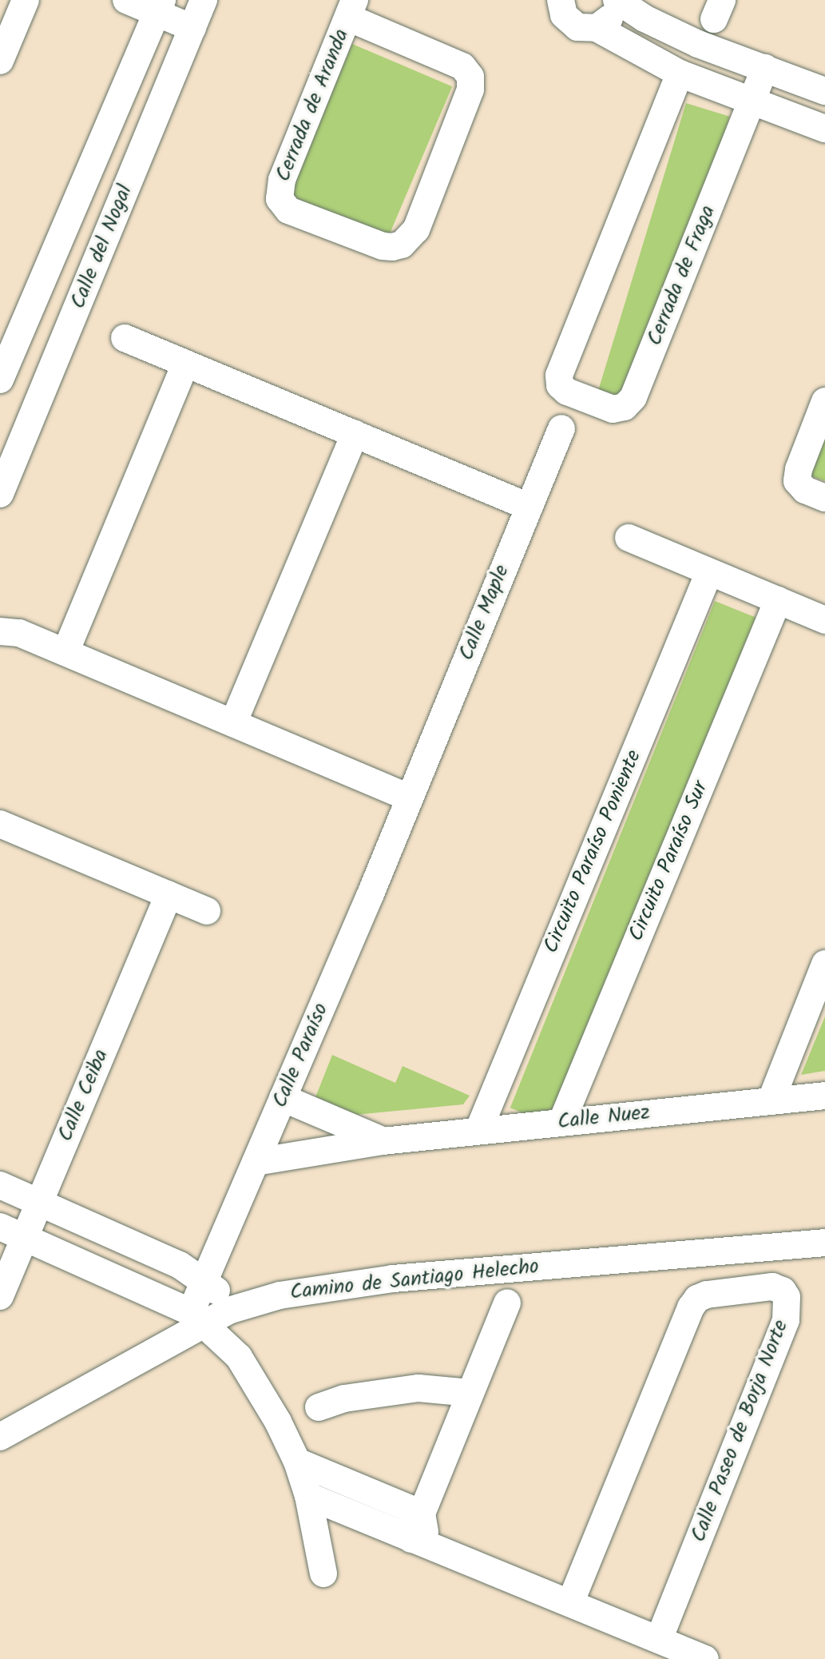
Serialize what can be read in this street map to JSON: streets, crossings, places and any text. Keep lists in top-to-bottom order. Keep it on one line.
{"streets":{"street":["Cerrada de Aranda","Calle del Nogal","Cerrada de Fraga","Calle Maple","Circuito Paraíso Poniente","Circuito Paraíso Sur","Calle Paraíso","Calle Ceiba","Calle Nuez","Camino de Santiago Helecho","Calle Paseo de Borja Norte"]},"crossings":[["Calle Maple","Calle Paraíso"],["Circuito Paraíso Poniente","Calle Nuez"],["Circuito Paraíso Sur","Calle Nuez"],["Calle Paraíso","Calle Nuez"],["Calle Paraíso","Camino de Santiago Helecho"]]}
